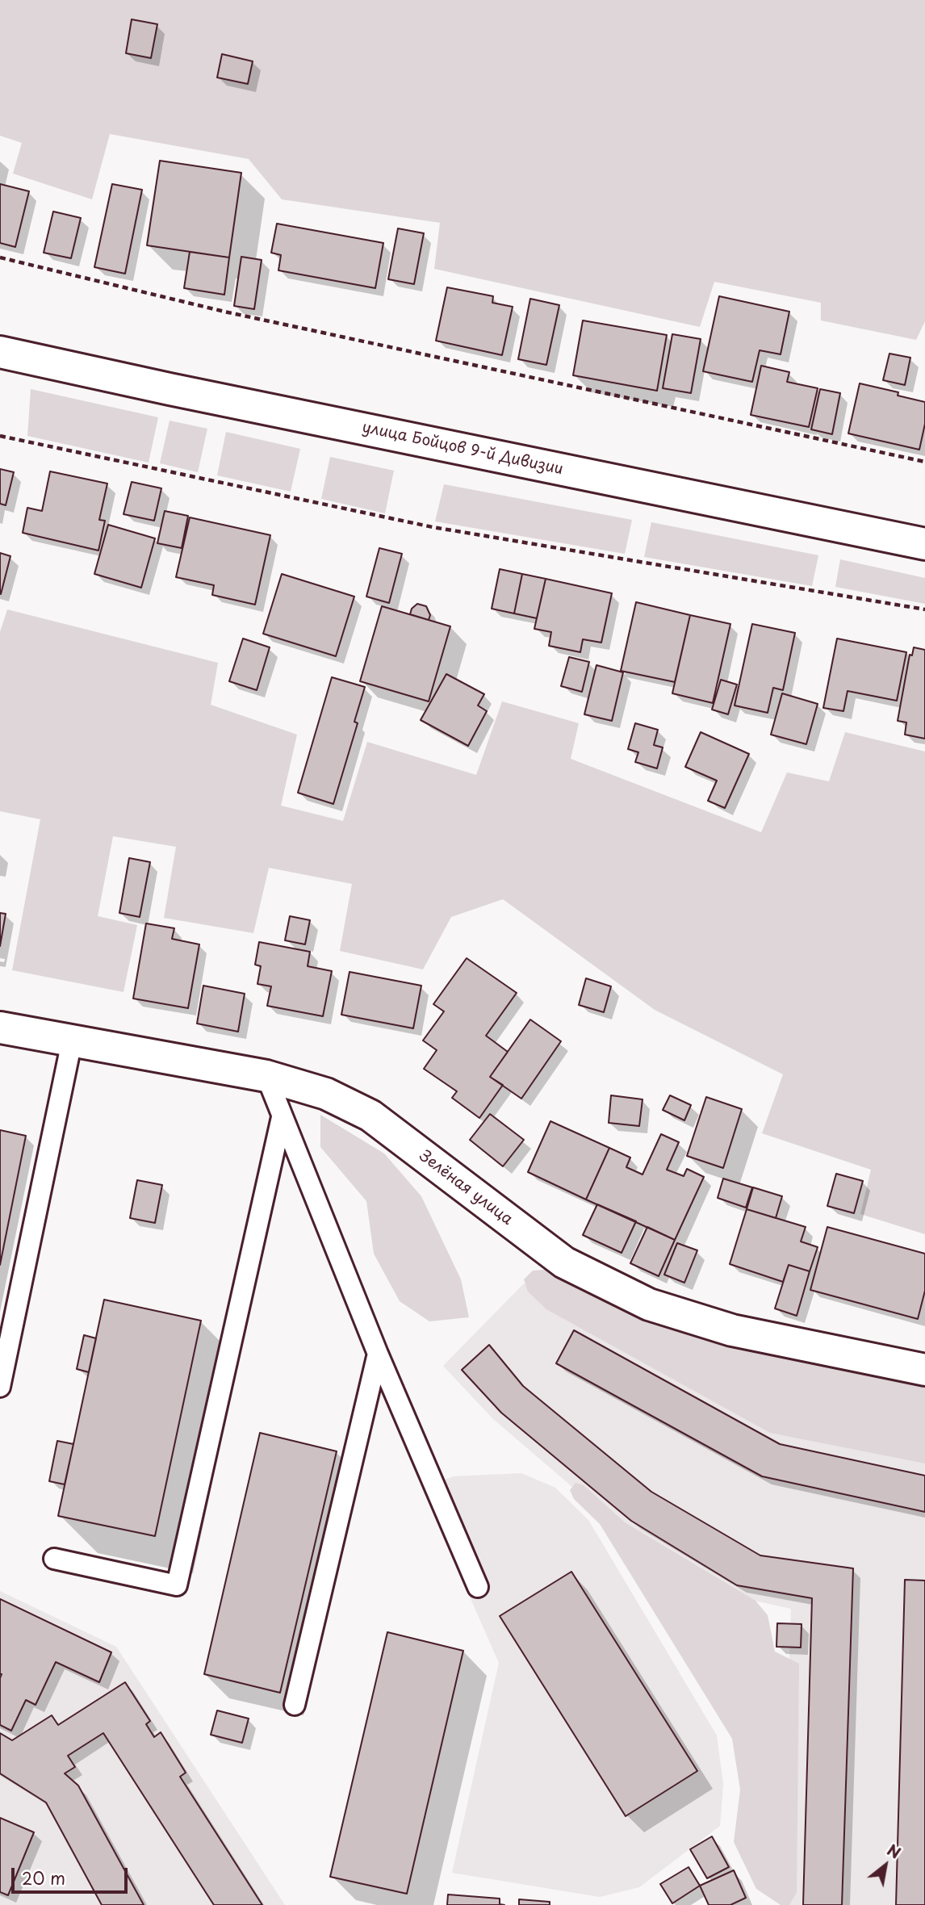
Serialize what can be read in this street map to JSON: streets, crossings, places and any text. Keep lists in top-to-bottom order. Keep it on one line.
{"streets":{"street":["улица Бойцов 9-й Дивизии","Зелёная улица"]},"scale_bar":"20 m","north":"top right"}
